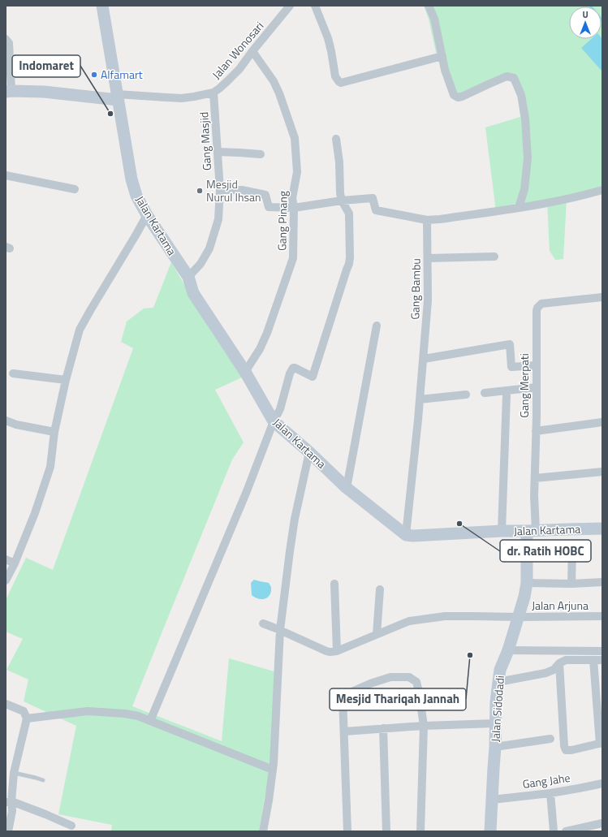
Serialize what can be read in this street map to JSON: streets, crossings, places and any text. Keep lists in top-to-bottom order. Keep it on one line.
{"streets":{"main road":["Jalan Kartama","Jalan Sidodadi"],"street":["Jalan Wonosari","Gang Masjid","Gang Pinang","Gang Bambu","Gang Merpati","Jalan Arjuna","Gang Jahe"]},"crossings":[["Jalan Wonosari","Gang Masjid"],["Jalan Wonosari","Gang Pinang"],["Jalan Wonosari","Jalan Kartama"],["Gang Masjid","Jalan Kartama"],["Gang Pinang","Jalan Kartama"],["Jalan Kartama","Gang Bambu"],["Jalan Kartama","Gang Merpati"],["Jalan Kartama","Jalan Sidodadi"],["Gang Merpati","Jalan Sidodadi"],["Jalan Arjuna","Jalan Sidodadi"],["Jalan Sidodadi","Gang Jahe"]],"places":["Alfamart","Indomaret","Mesjid Nurul Ihsan","dr. Ratih HOBC","Mesjid Thariqah Jannah"],"north":"top"}
